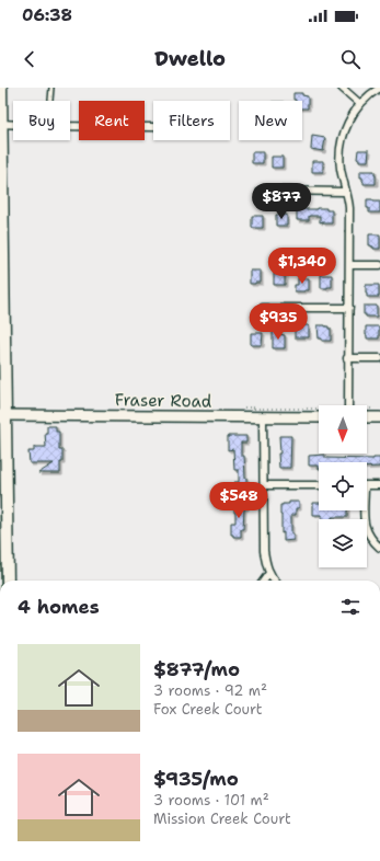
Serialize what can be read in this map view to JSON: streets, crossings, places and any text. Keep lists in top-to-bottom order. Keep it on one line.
{"streets":{"street":["Fraser Road"]},"north":"bottom","page":{"status":"06:38","header":"Dwello","chip":["Buy","Rent","Filters","New"],"price":["$877","$1,340","$935","$548"],"heading":"4 homes","list":[{"name":"$877/mo","note":"3 rooms · 92 m² · Fox Creek Court"},{"name":"$935/mo","note":"3 rooms · 101 m² · Mission Creek Court"}]}}
